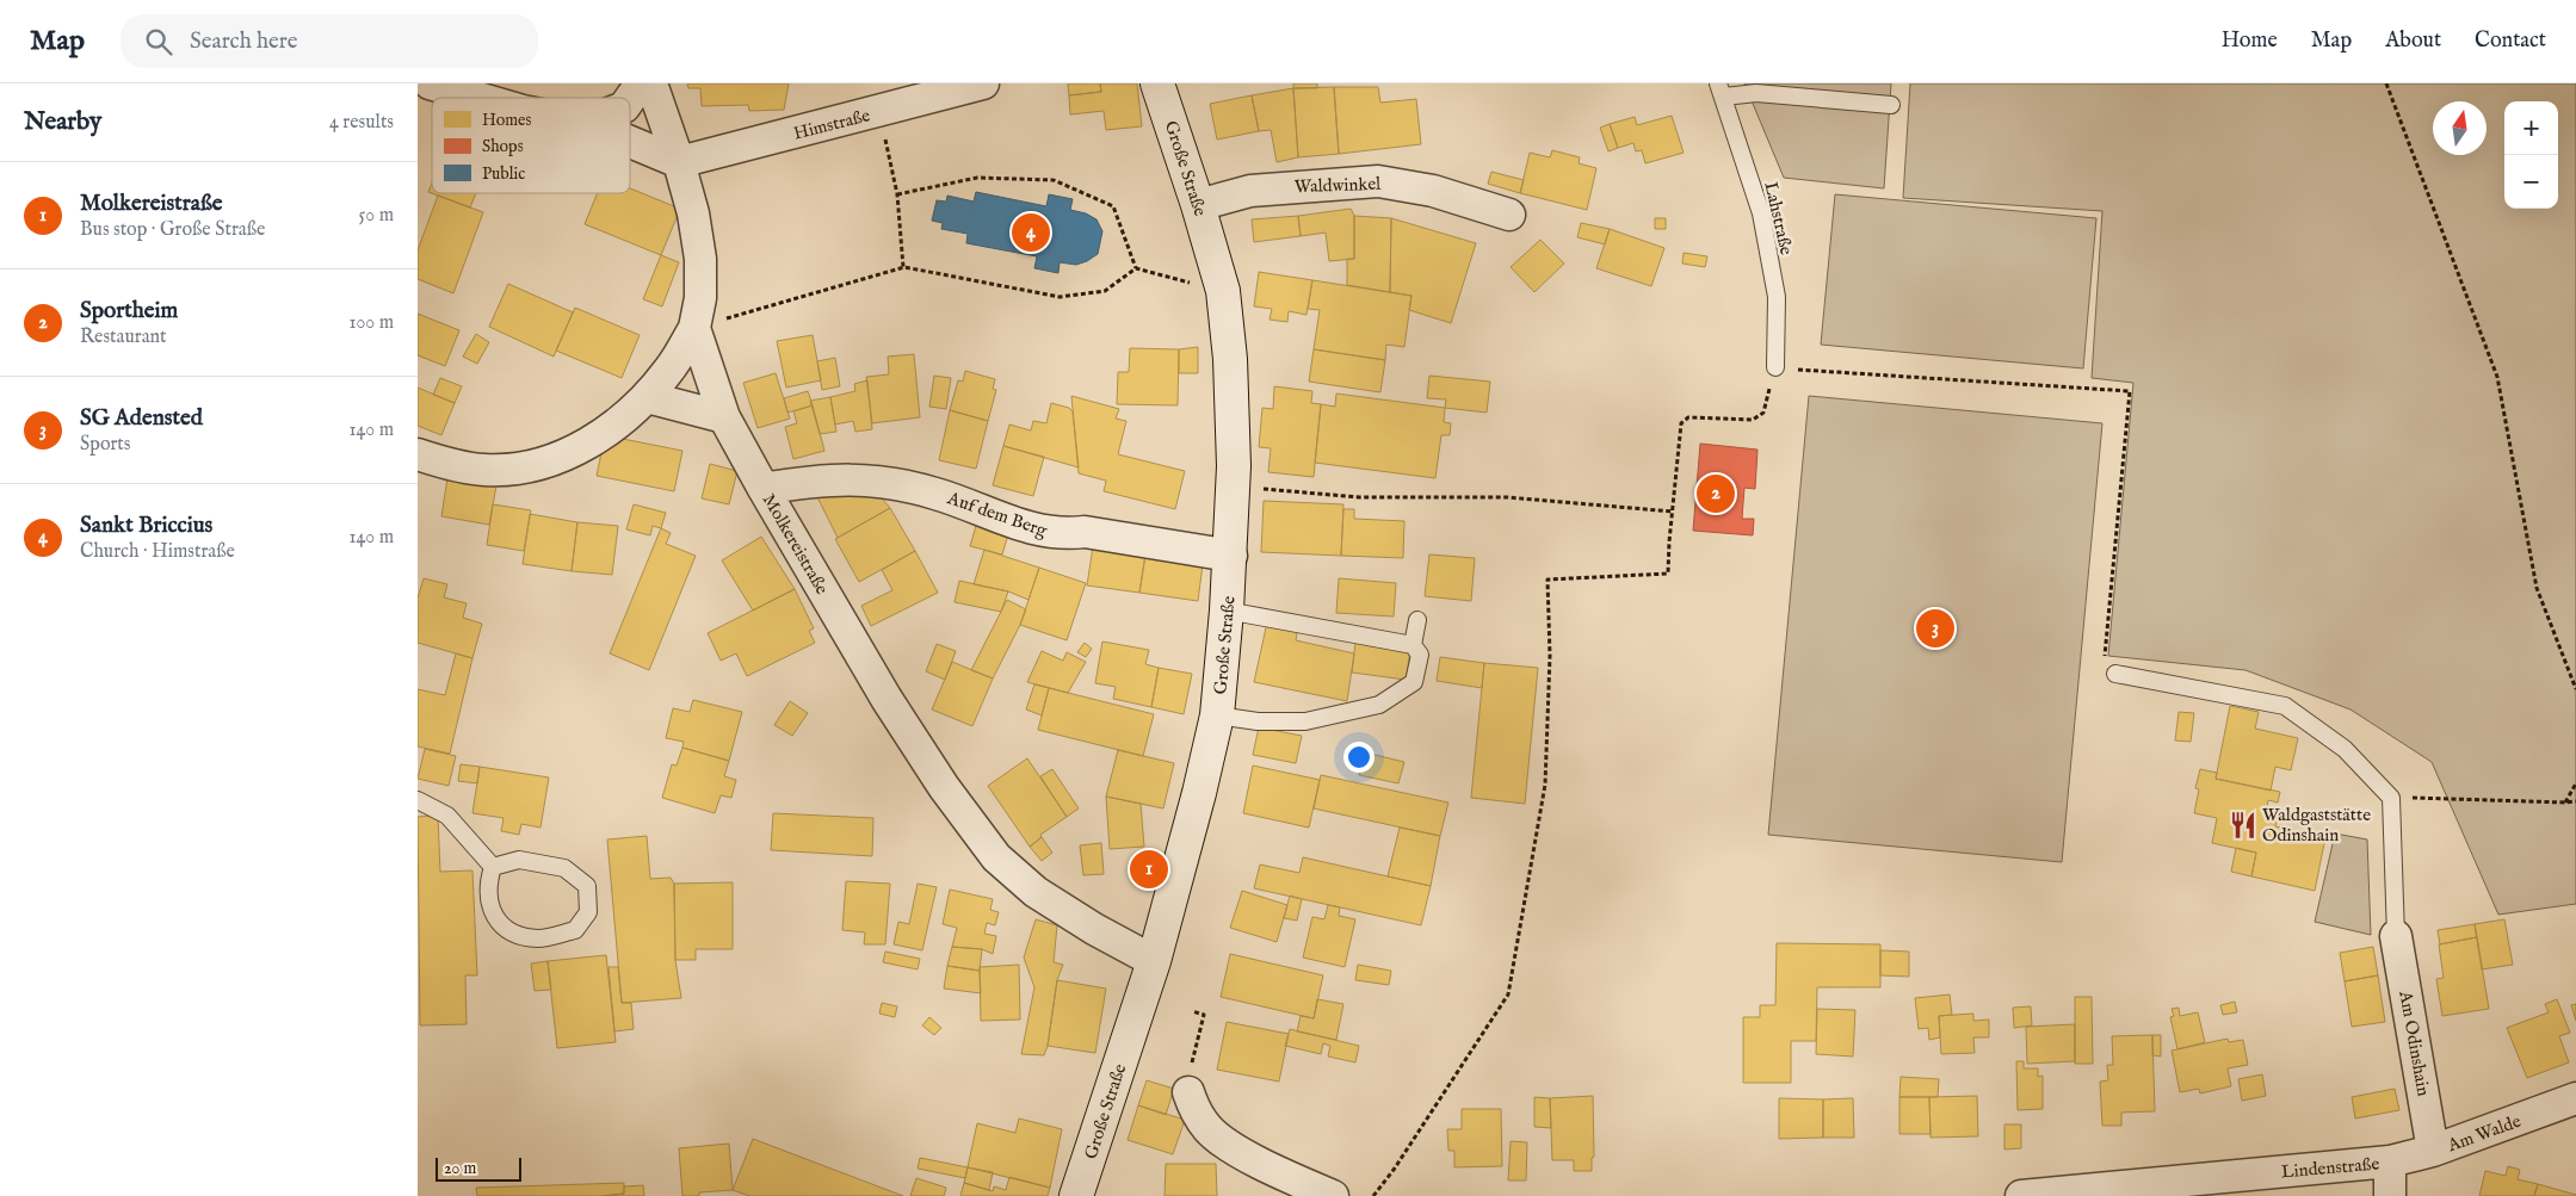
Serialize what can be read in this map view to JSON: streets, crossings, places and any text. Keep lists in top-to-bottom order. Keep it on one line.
{"streets":{"main road":["Große Straße"],"street":["Himstraße","Waldwinkel","Auf dem Berg","Molkereistraße","Am Odinshain","Am Walde","Lindenstraße"],"lane":["Lahstraße"]},"crossings":[["Himstraße","Molkereistraße"],["Große Straße","Waldwinkel"],["Große Straße","Auf dem Berg"],["Große Straße","Molkereistraße"],["Auf dem Berg","Molkereistraße"],["Am Odinshain","Am Walde"],["Am Walde","Lindenstraße"]],"places":{"restaurant":["Waldgaststätte Odinshain"]},"legend":["Homes","Shops","Public"],"scale_bar":"20 m","north":"top","page":{"header":"Map","search":"Search here","nav":["Home","Map","About","Contact"],"heading":["Nearby","4 results"],"map_buttons":["+","−"],"list":[{"mark":"1","name":"Molkereistraße","note":"Bus stop · Große Straße","value":"50 m"},{"mark":"2","name":"Sportheim","note":"Restaurant","value":"100 m"},{"mark":"3","name":"SG Adensted","note":"Sports","value":"140 m"},{"mark":"4","name":"Sankt Briccius","note":"Church · Himstraße","value":"140 m"}],"pins":["4","2","3","1"],"scale":"20 m"}}
